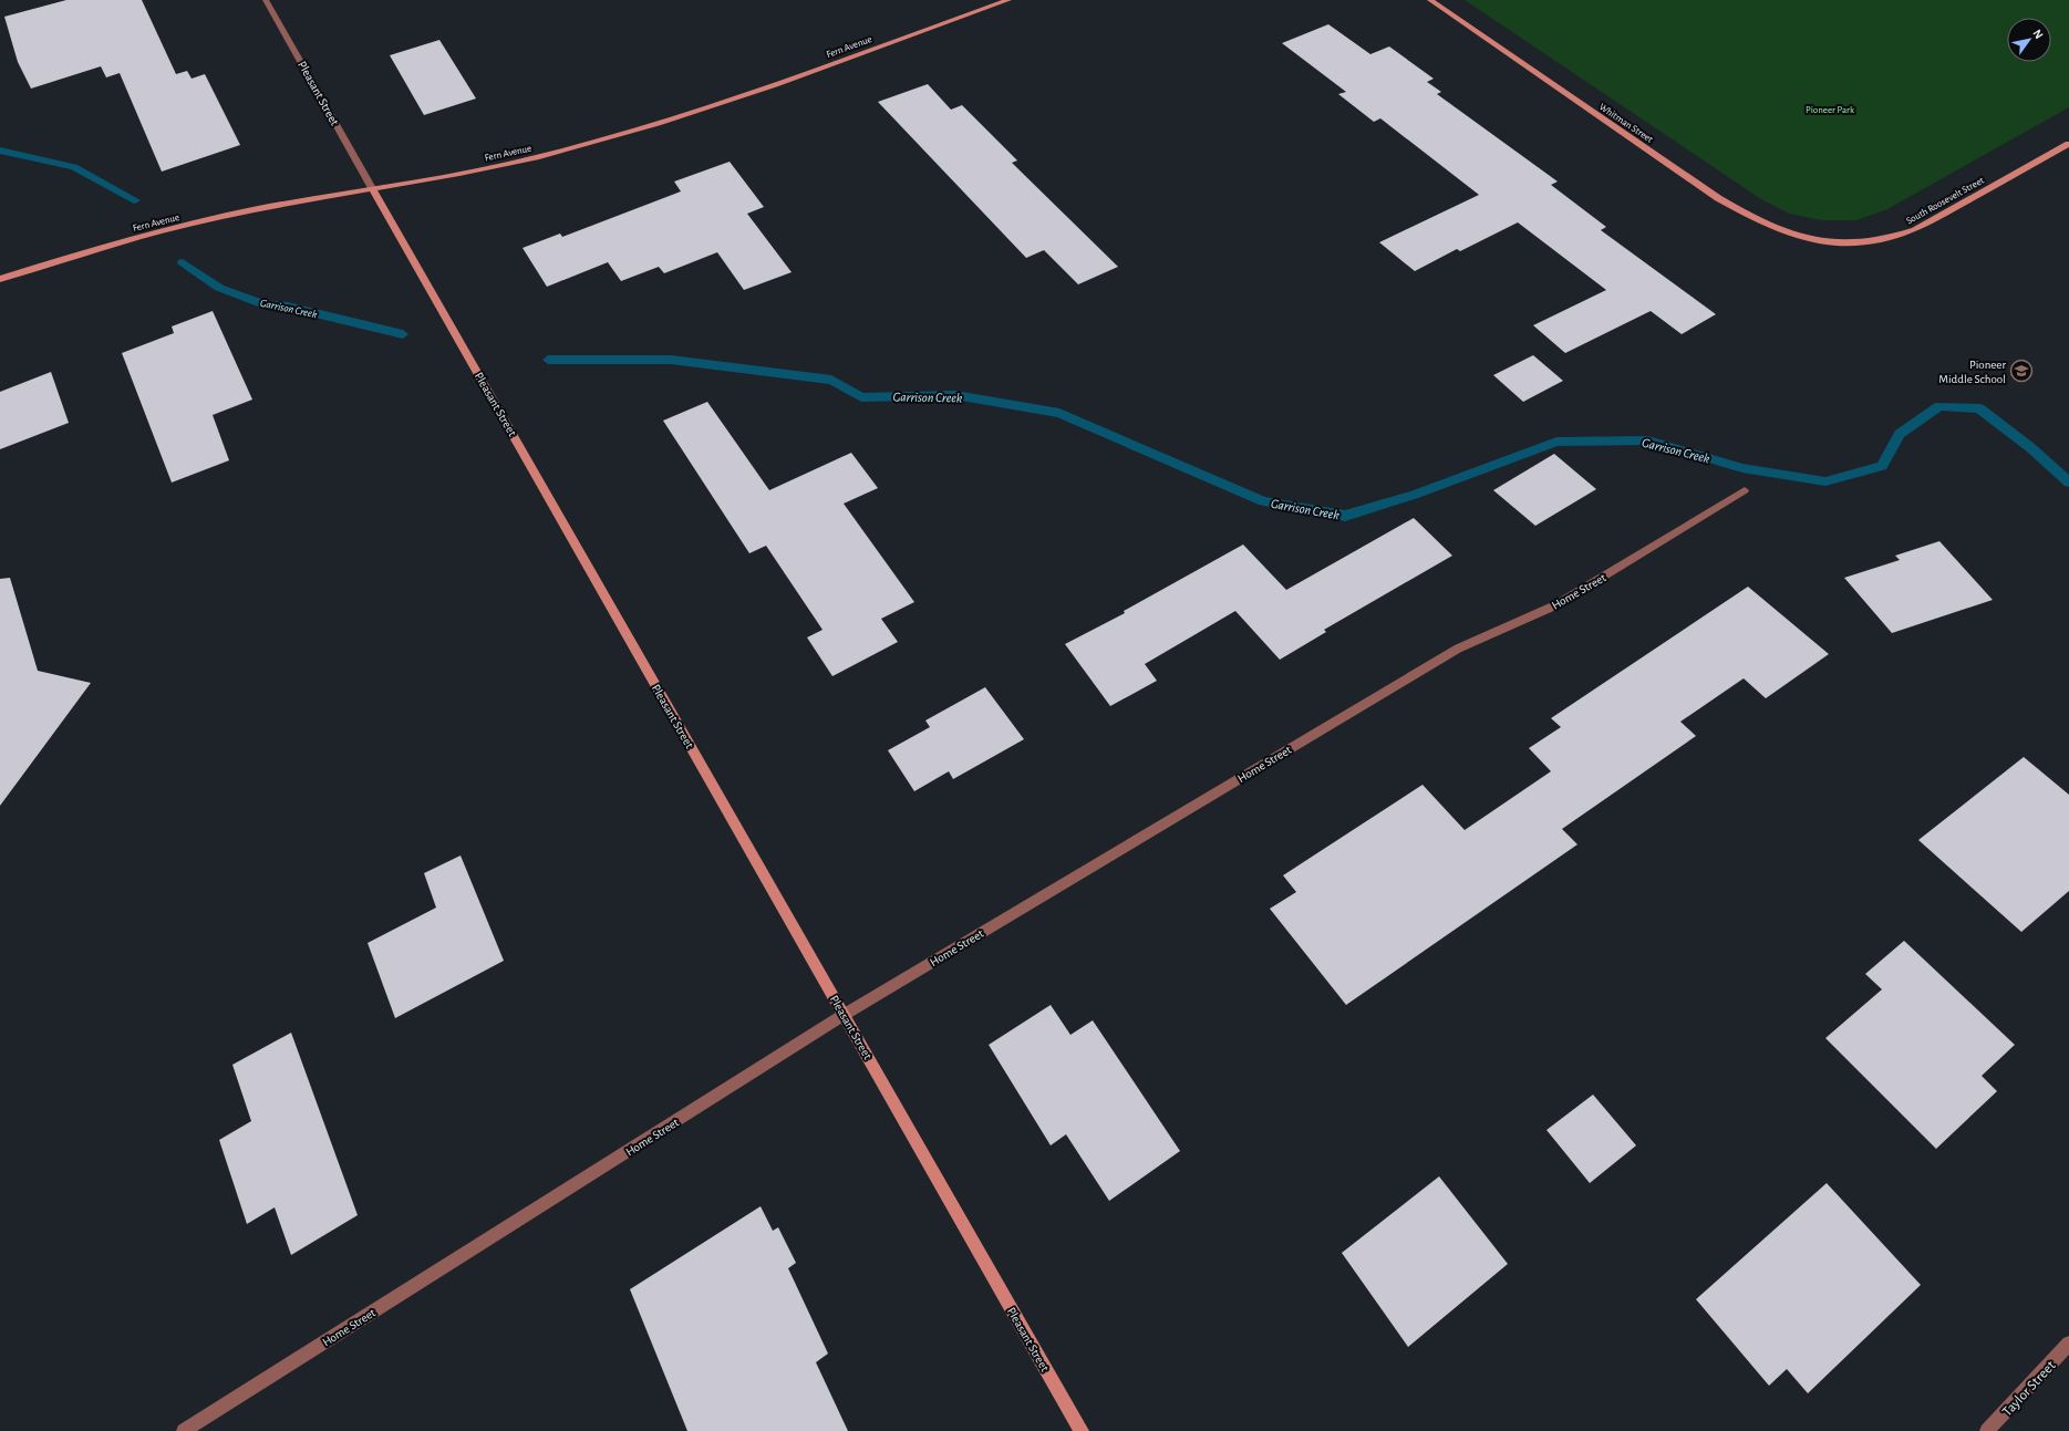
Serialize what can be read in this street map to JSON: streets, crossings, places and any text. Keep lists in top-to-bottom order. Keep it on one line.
{"streets":{"main road":["Fern Avenue","Pleasant Street","Whitman Street","South Roosevelt Street"],"street":["Home Street","Taylor Street"]},"crossings":[["Fern Avenue","Pleasant Street"],["Pleasant Street","Home Street"],["Whitman Street","South Roosevelt Street"]],"water":["Garrison Creek"],"parks":["Pioneer Park"],"places":{"school or university":["Pioneer Middle School"]},"north":"top right"}
